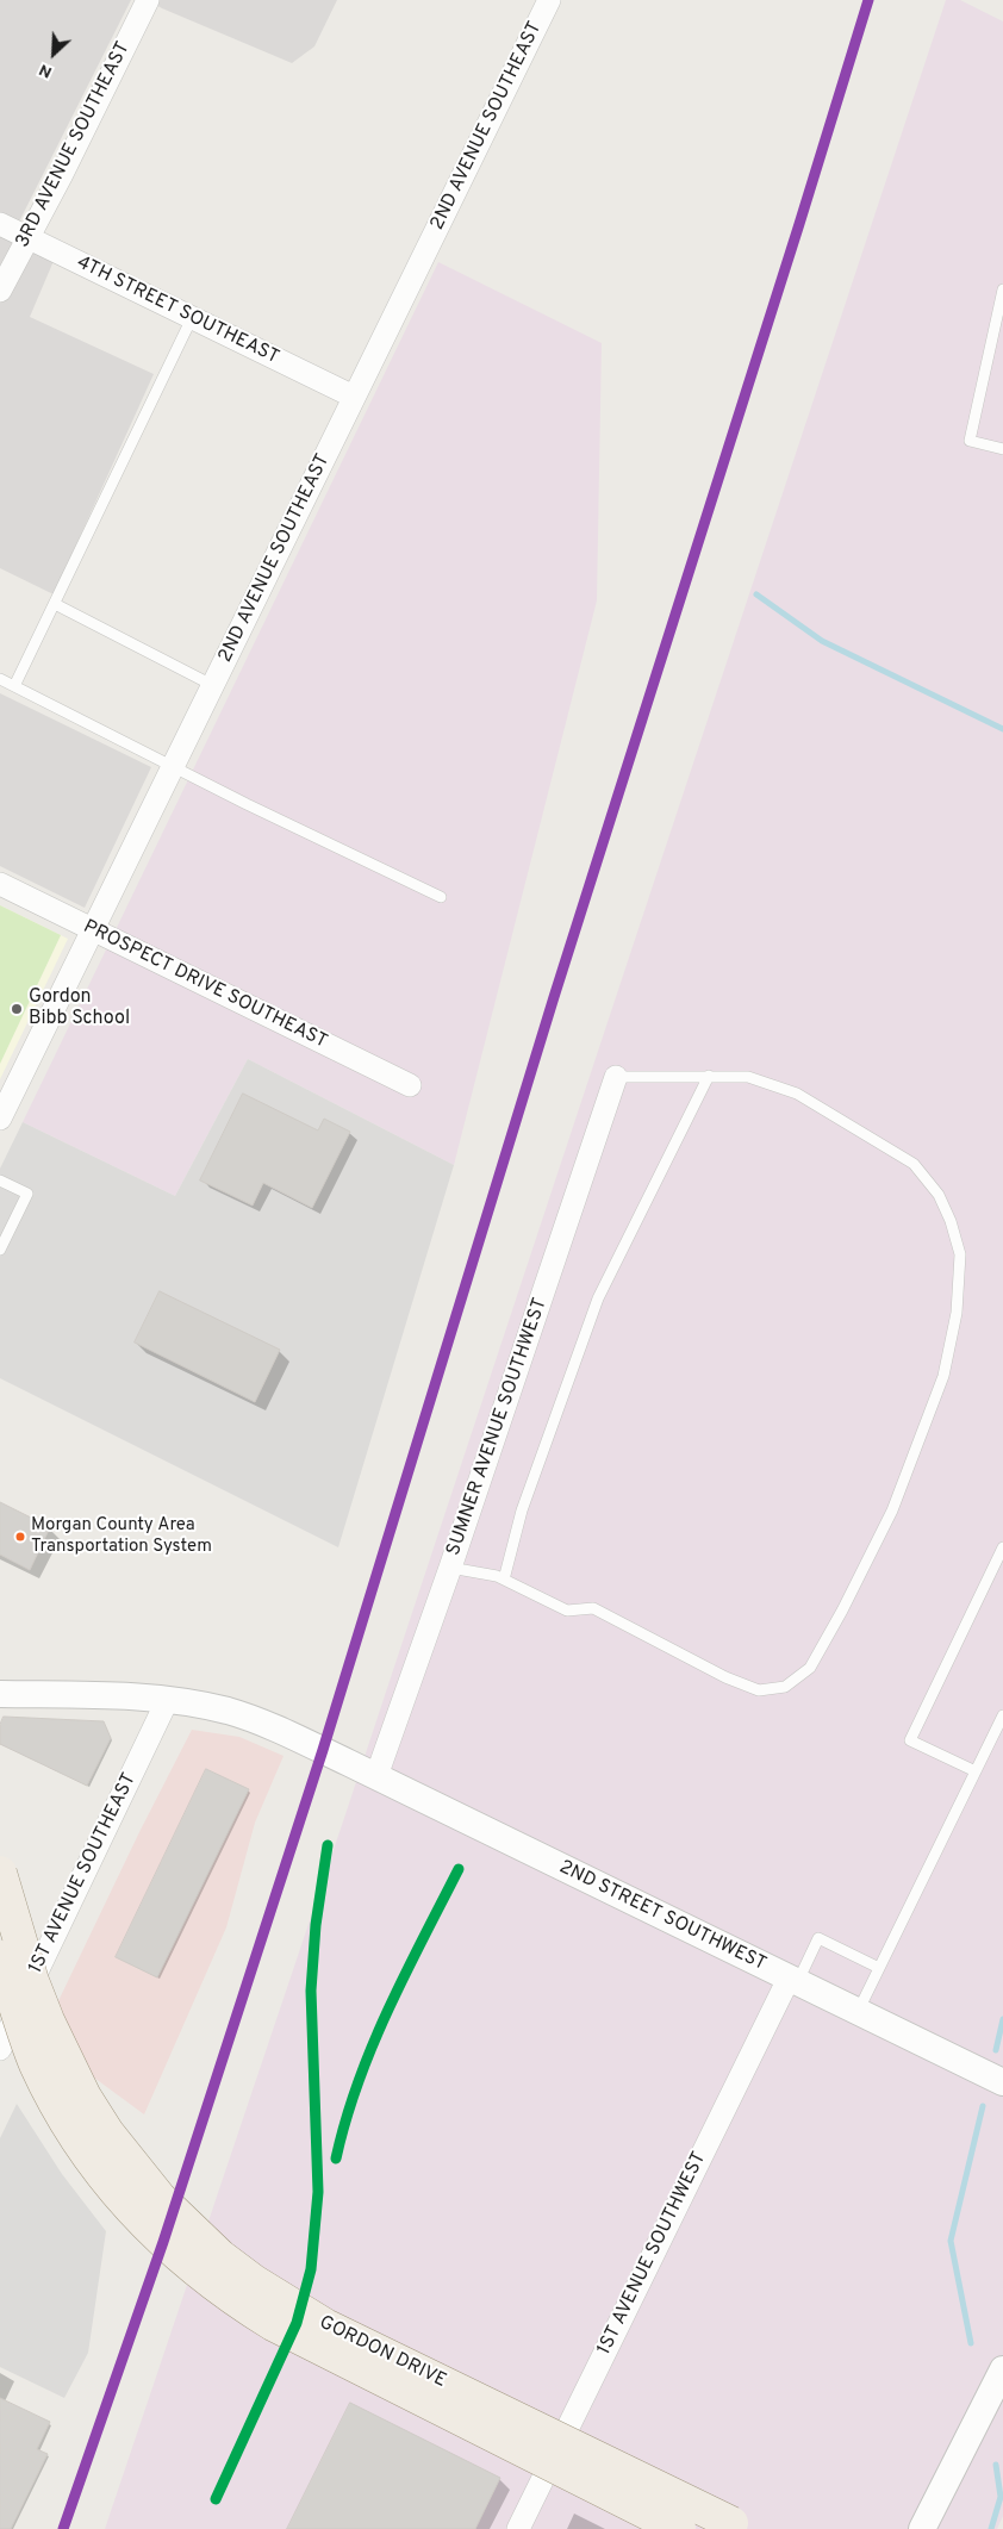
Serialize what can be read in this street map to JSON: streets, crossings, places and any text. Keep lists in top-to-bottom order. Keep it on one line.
{"streets":{"main road":["GORDON DRIVE"],"street":["2ND AVENUE SOUTHEAST","3RD AVENUE SOUTHEAST","4TH STREET SOUTHEAST","PROSPECT DRIVE SOUTHEAST","SUMNER AVENUE SOUTHWEST","1ST AVENUE SOUTHEAST","2ND STREET SOUTHWEST","1ST AVENUE SOUTHWEST"]},"crossings":[["2ND AVENUE SOUTHEAST","4TH STREET SOUTHEAST"],["2ND AVENUE SOUTHEAST","PROSPECT DRIVE SOUTHEAST"],["3RD AVENUE SOUTHEAST","4TH STREET SOUTHEAST"],["SUMNER AVENUE SOUTHWEST","2ND STREET SOUTHWEST"],["1ST AVENUE SOUTHEAST","2ND STREET SOUTHWEST"],["2ND STREET SOUTHWEST","1ST AVENUE SOUTHWEST"]],"places":["Gordon Bibb School","Morgan County Area Transportation System"],"north":"bottom left"}
